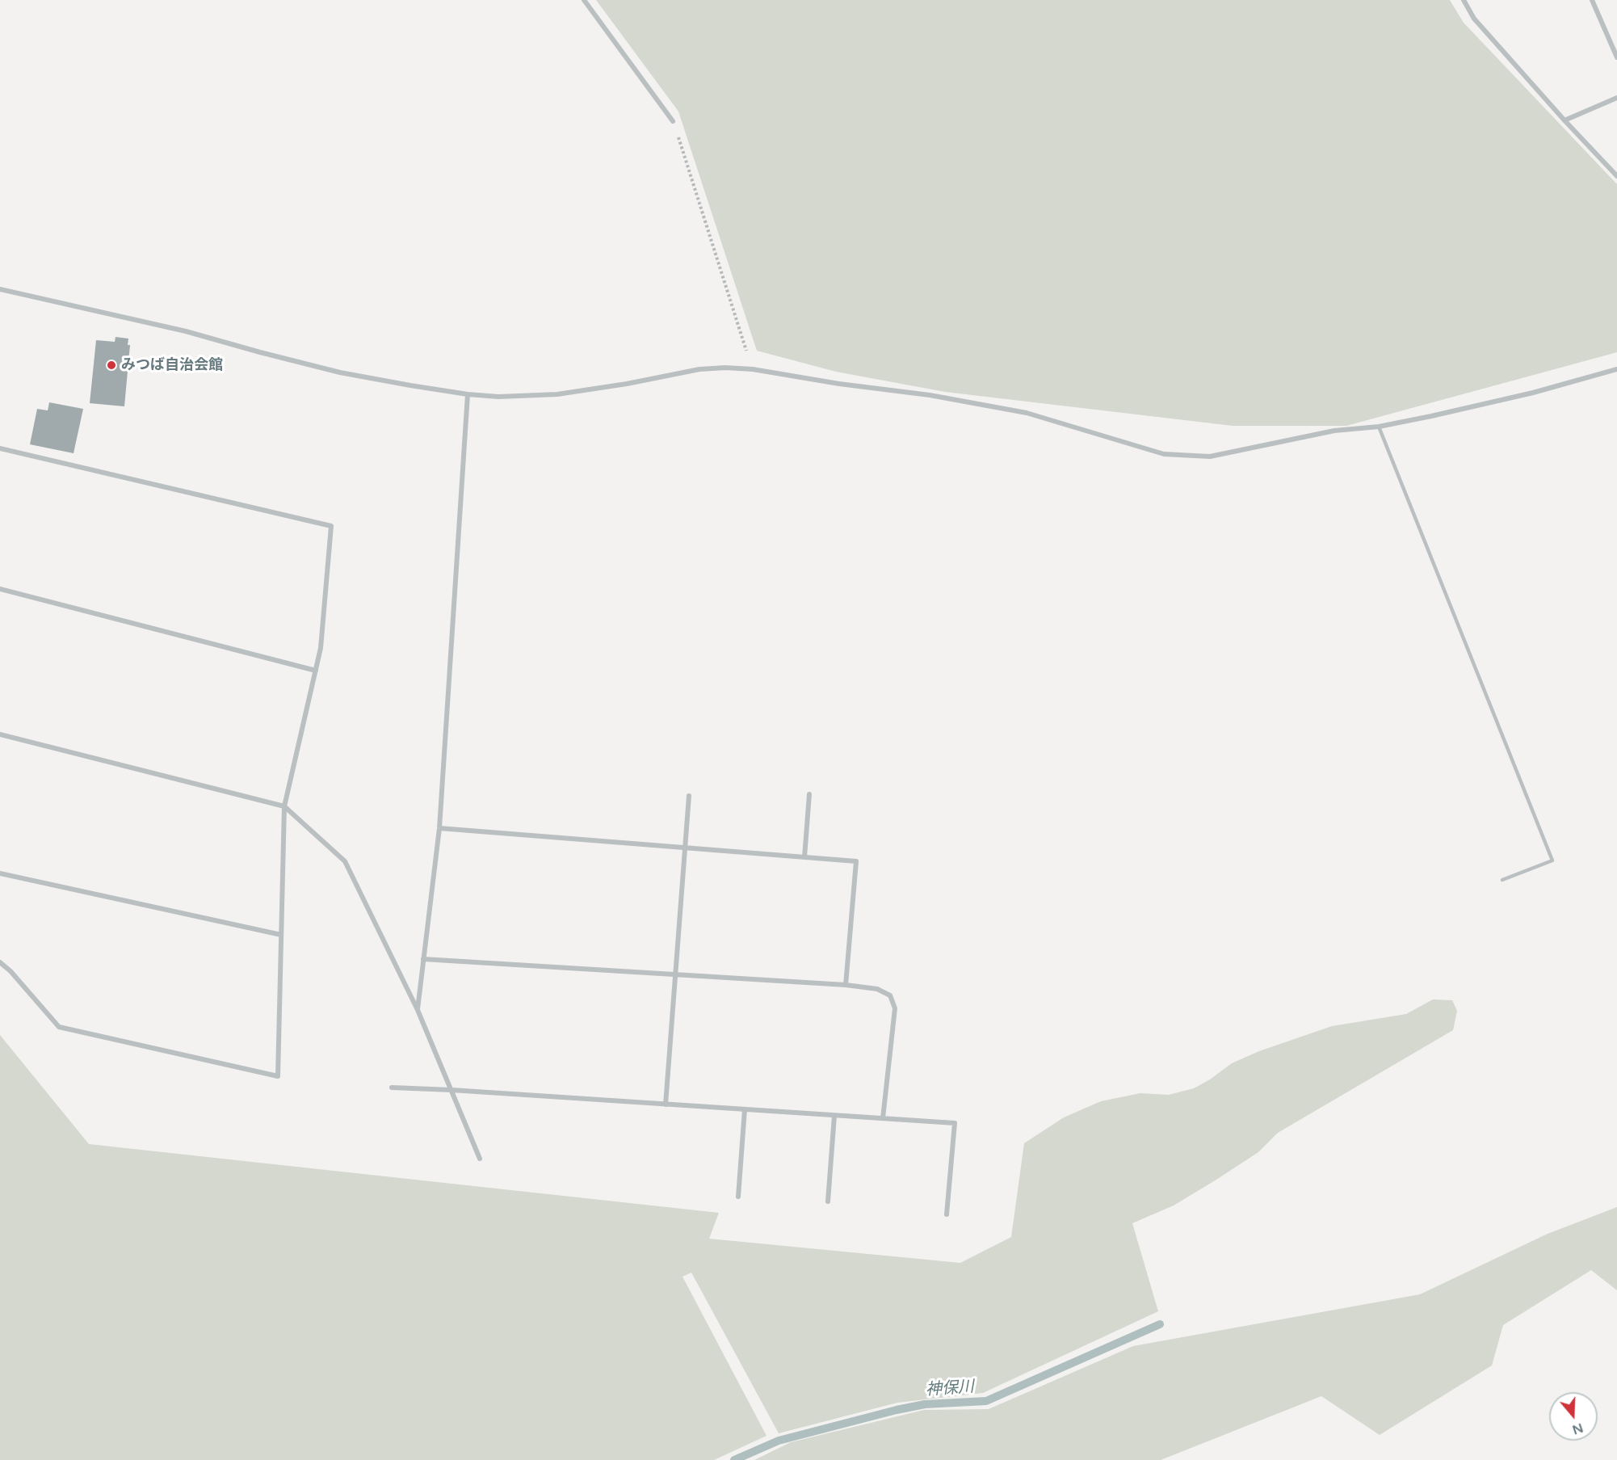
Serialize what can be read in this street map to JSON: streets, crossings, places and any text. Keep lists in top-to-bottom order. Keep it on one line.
{"water":["神保川"],"places":["みつば自治会館"],"north":"bottom"}
